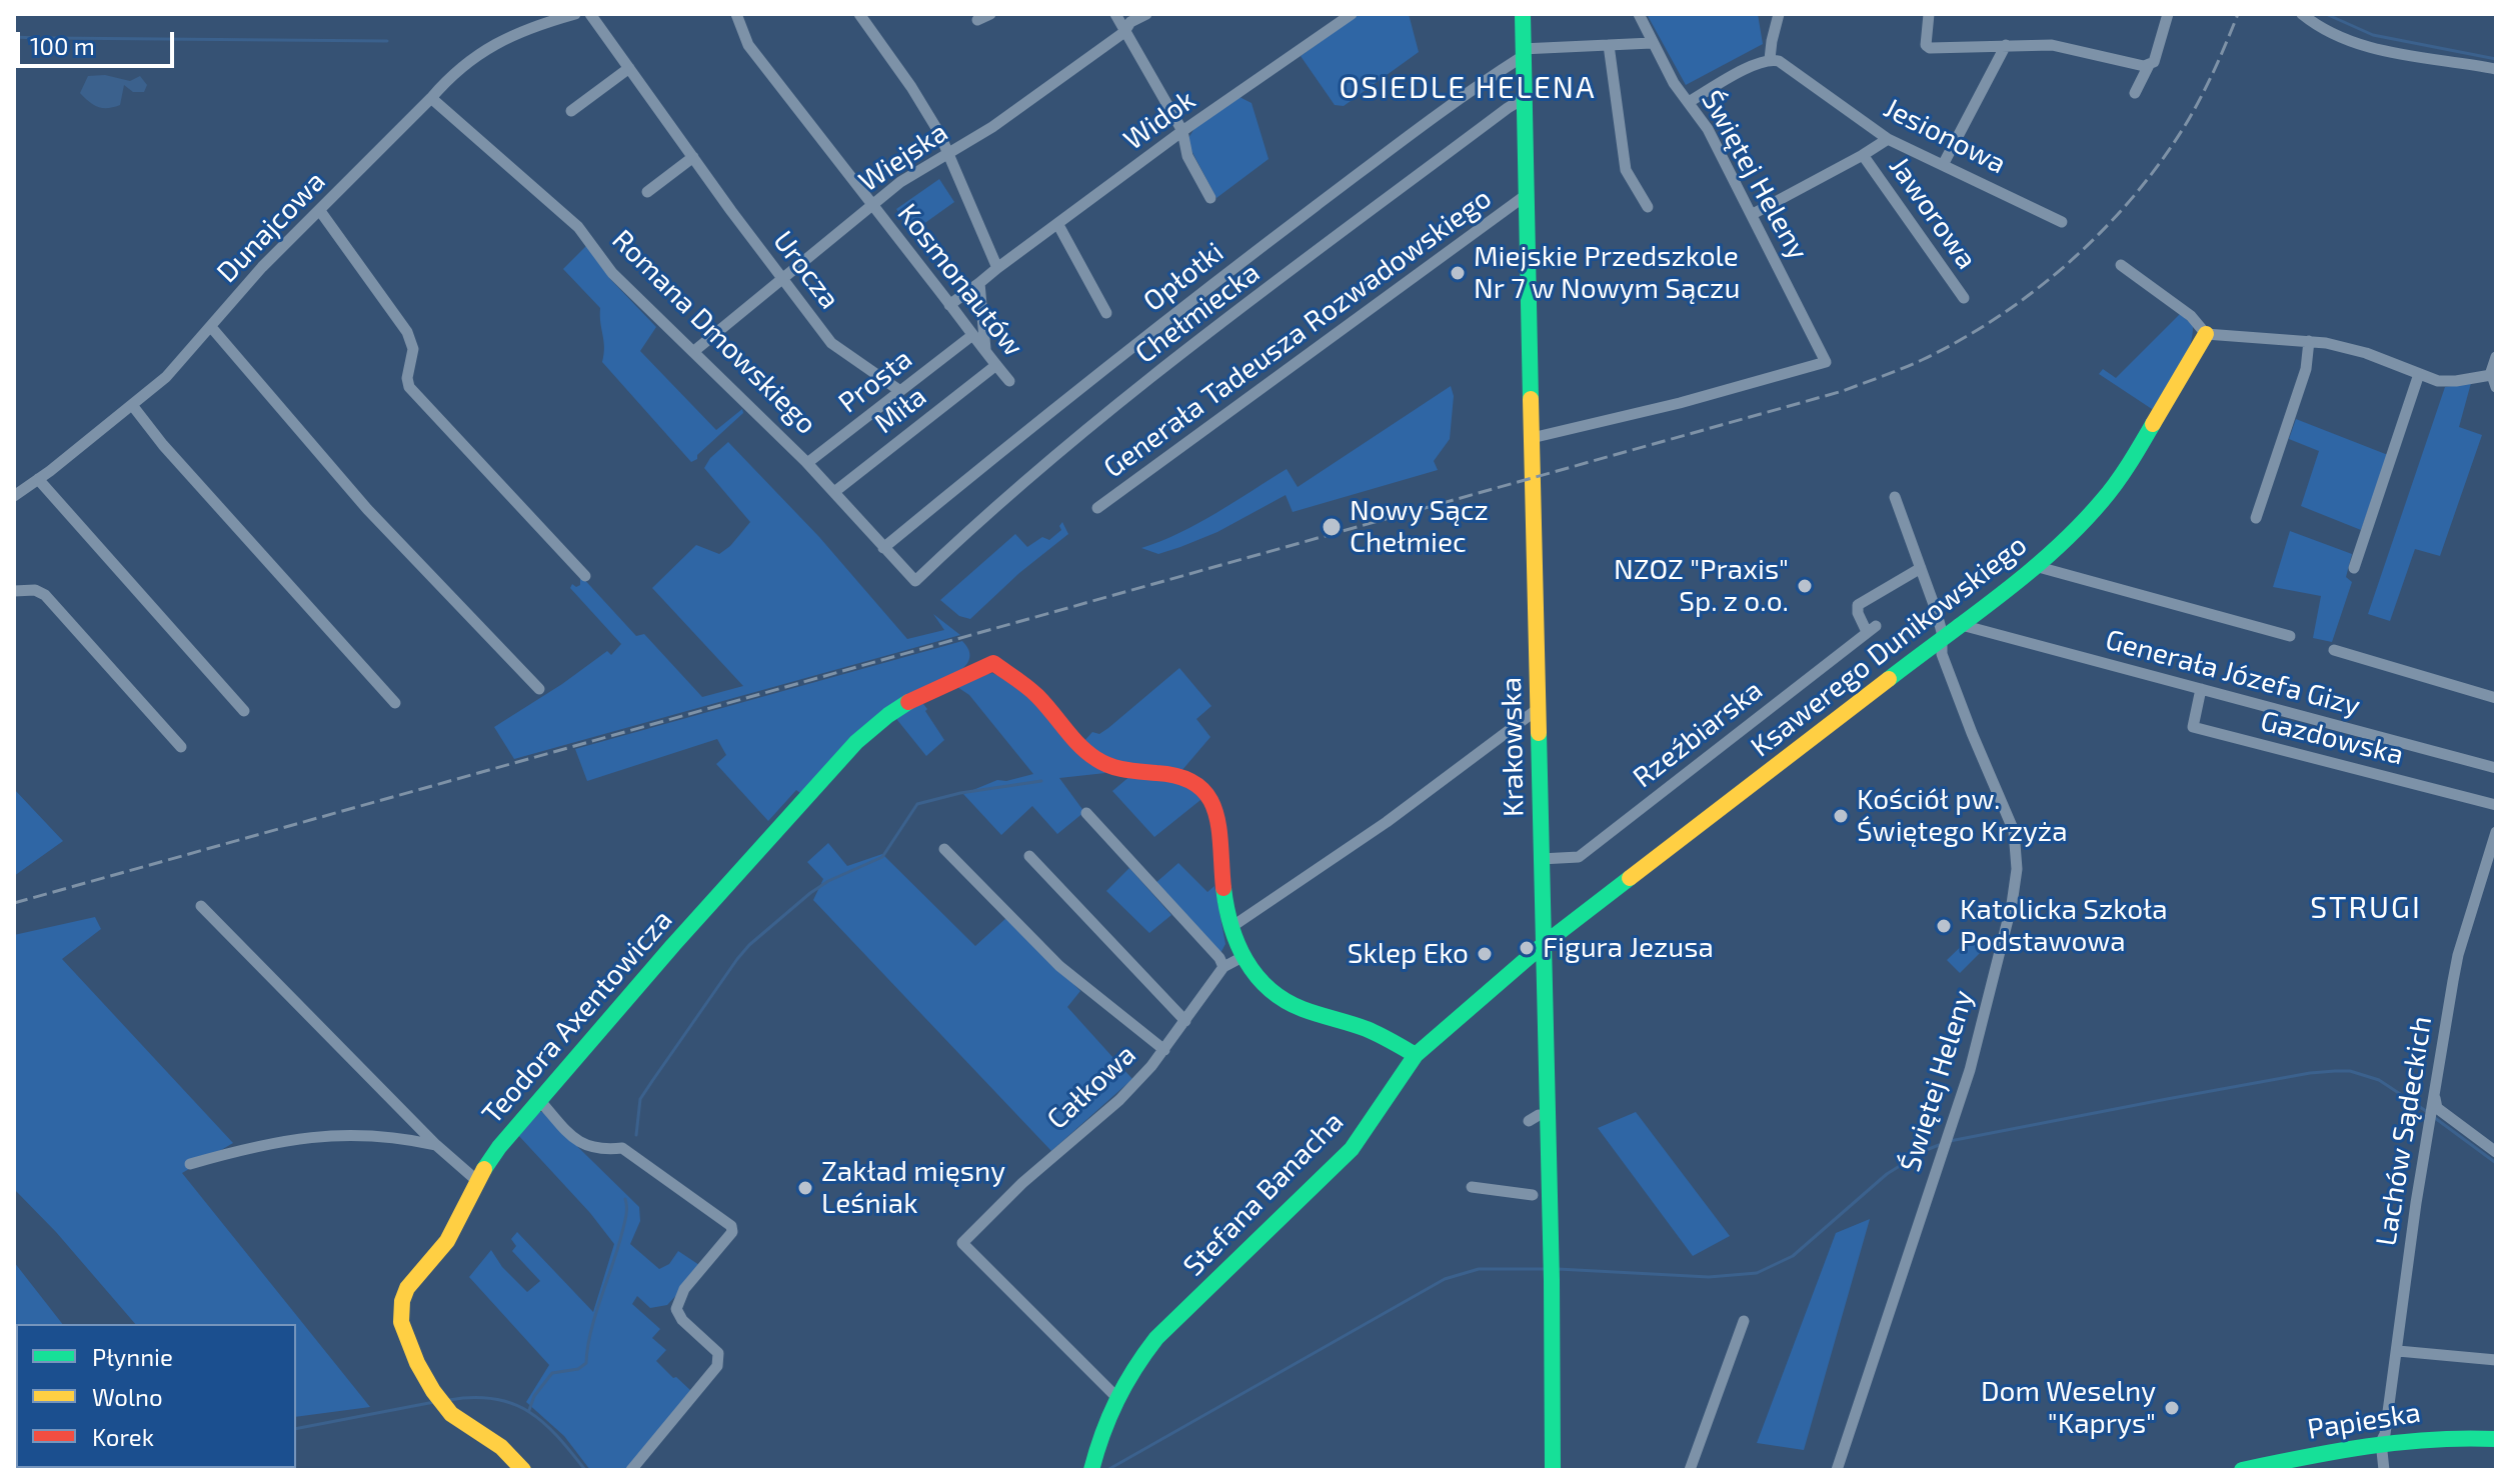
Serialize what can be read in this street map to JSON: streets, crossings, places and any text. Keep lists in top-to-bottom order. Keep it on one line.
{"streets":{"street":["Widok","Jesionowa","Wiejska","Świętej Heleny","Jaworowa","Dunajcowa","Urocza","Opłotki","Kosmonautów","Chełmiecka","Romana Dmowskiego","Generała Tadeusza Rozwadowskiego","Prosta","Miła","Ksawerego Dunikowskiego","Generała Józefa Gizy","Rzeźbiarska","Gazdowska","Krakowska","Teodora Axentowicza","Całkowa","Lachów Sądeckich","Stefana Banacha","Papieska"]},"crossings":[["Jesionowa","Jaworowa"],["Wiejska","Urocza"],["Wiejska","Kosmonautów"],["Wiejska","Romana Dmowskiego"],["Świętej Heleny","Jaworowa"],["Świętej Heleny","Ksawerego Dunikowskiego"],["Świętej Heleny","Rzeźbiarska"],["Świętej Heleny","Krakowska"],["Dunajcowa","Romana Dmowskiego"],["Urocza","Prosta"],["Opłotki","Romana Dmowskiego"],["Opłotki","Krakowska"],["Kosmonautów","Prosta"],["Kosmonautów","Miła"],["Chełmiecka","Romana Dmowskiego"],["Chełmiecka","Krakowska"],["Romana Dmowskiego","Prosta"],["Romana Dmowskiego","Miła"],["Generała Tadeusza Rozwadowskiego","Krakowska"],["Ksawerego Dunikowskiego","Generała Józefa Gizy"],["Ksawerego Dunikowskiego","Krakowska"],["Ksawerego Dunikowskiego","Stefana Banacha"],["Generała Józefa Gizy","Gazdowska"],["Rzeźbiarska","Krakowska"],["Krakowska","Stefana Banacha"],["Całkowa","Stefana Banacha"],["Lachów Sądeckich","Papieska"]],"districts":["OSIEDLE HELENA","STRUGI"],"places":["Miejskie Przedszkole Nr 7 w Nowym Sączu","Nowy Sącz Chełmiec","NZOZ \"Praxis\" Sp. z o.o.","Kościół pw. Świętego Krzyża","Katolicka Szkoła Podstawowa","Figura Jezusa","Sklep Eko","Zakład mięsny Leśniak","Dom Weselny \"Kaprys\""],"legend":["Płynnie","Wolno","Korek"],"scale_bar":"100 m"}
